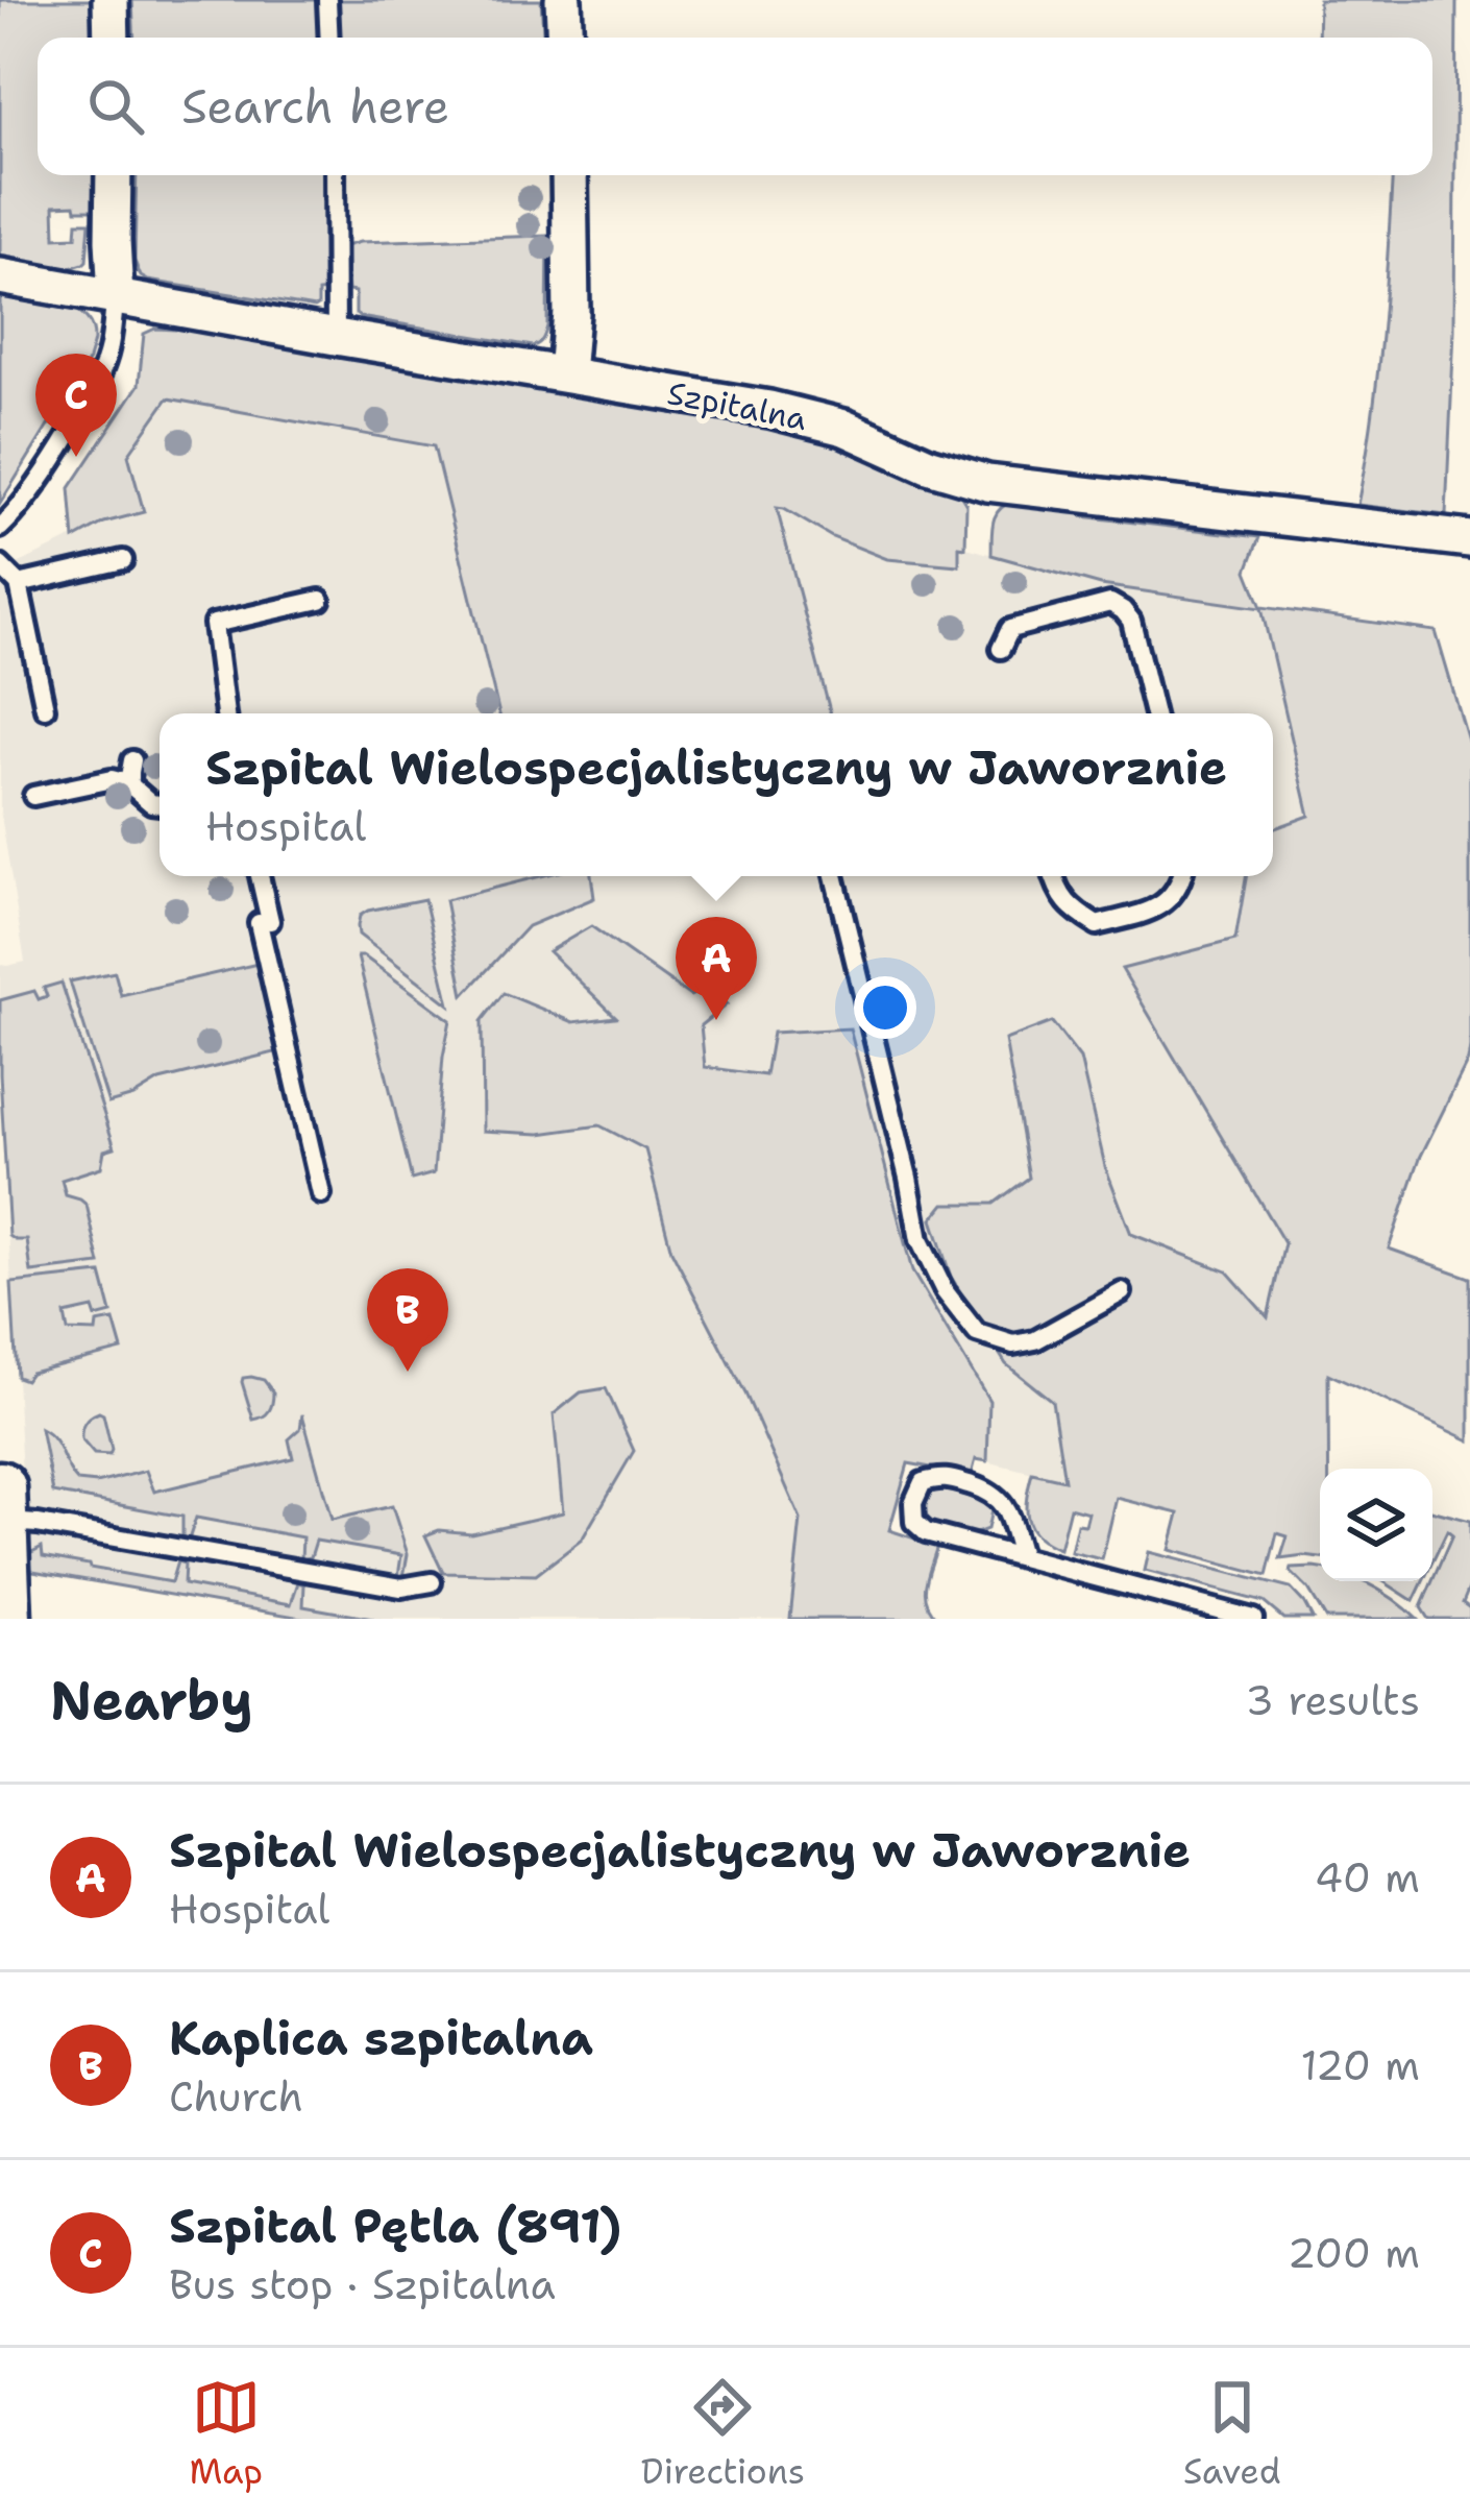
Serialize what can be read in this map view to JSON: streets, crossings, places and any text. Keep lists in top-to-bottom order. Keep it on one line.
{"streets":{"street":["Szpitalna"]},"page":{"search":"Search here","pins":["C","A","B"],"popup":["Szpital Wielospecjalistyczny w Jaworznie","Hospital"],"heading":["Nearby","3 results"],"list":[{"mark":"A","name":"Szpital Wielospecjalistyczny w Jaworznie","note":"Hospital","value":"40 m"},{"mark":"B","name":"Kaplica szpitalna","note":"Church","value":"120 m"},{"mark":"C","name":"Szpital Pętla (891)","note":"Bus stop · Szpitalna","value":"200 m"}],"nav":["Map","Directions","Saved"]}}
